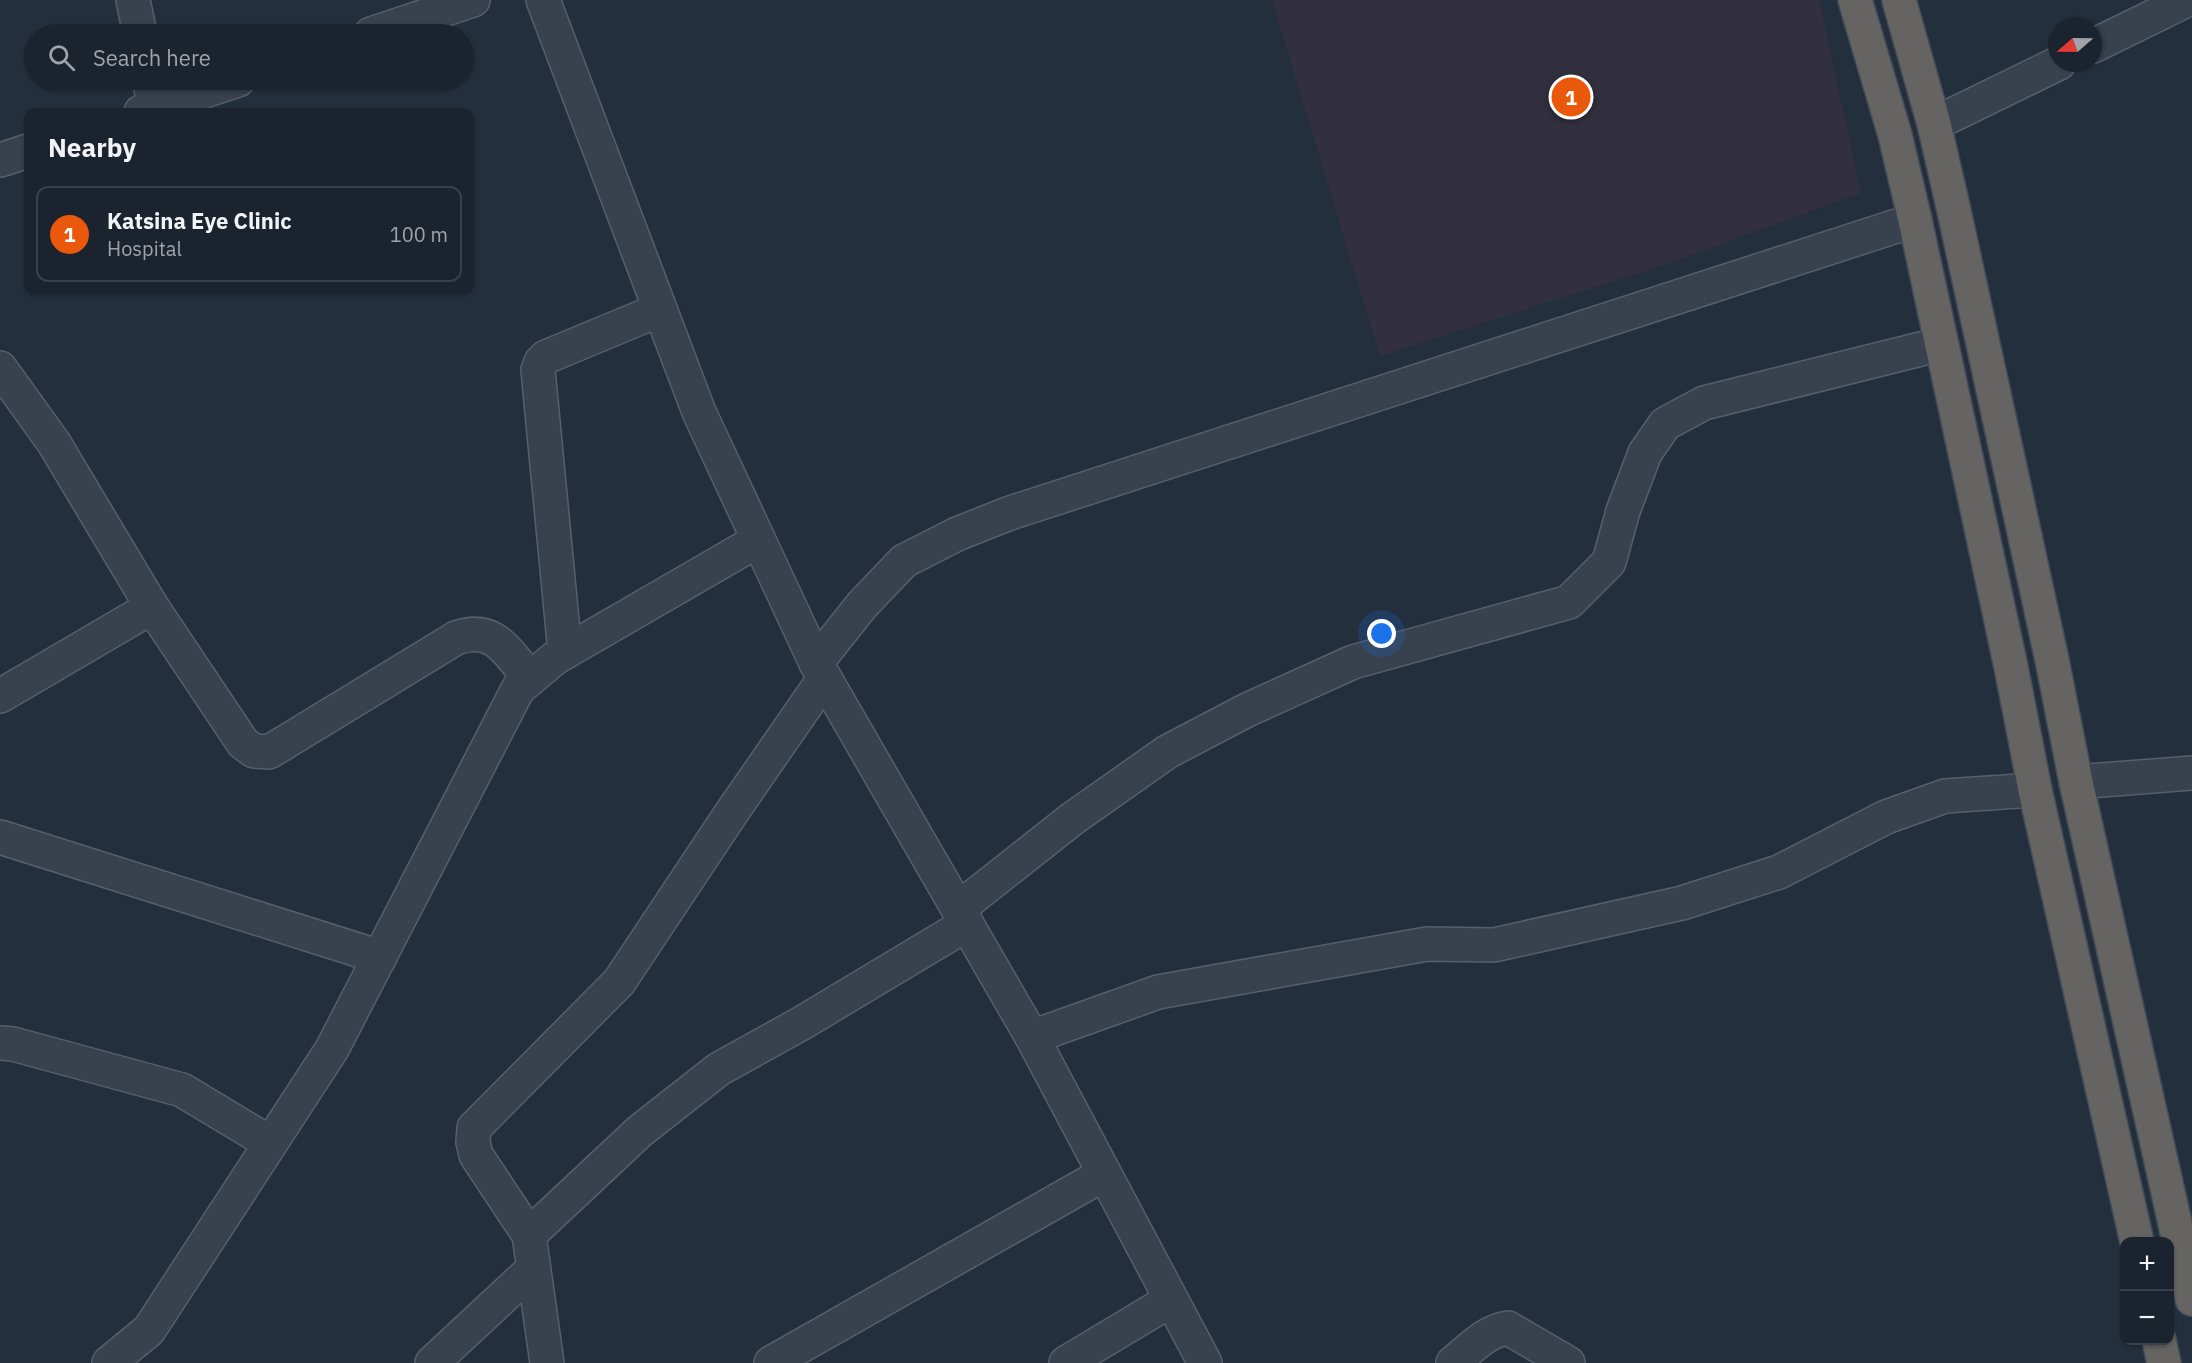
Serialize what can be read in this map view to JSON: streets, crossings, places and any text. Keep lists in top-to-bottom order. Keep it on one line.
{"north":"left","page":{"search":"Search here","pins":"1","heading":"Nearby","list":[{"mark":"1","name":"Katsina Eye Clinic","note":"Hospital","value":"100 m"}],"map_buttons":["+","−"]}}
